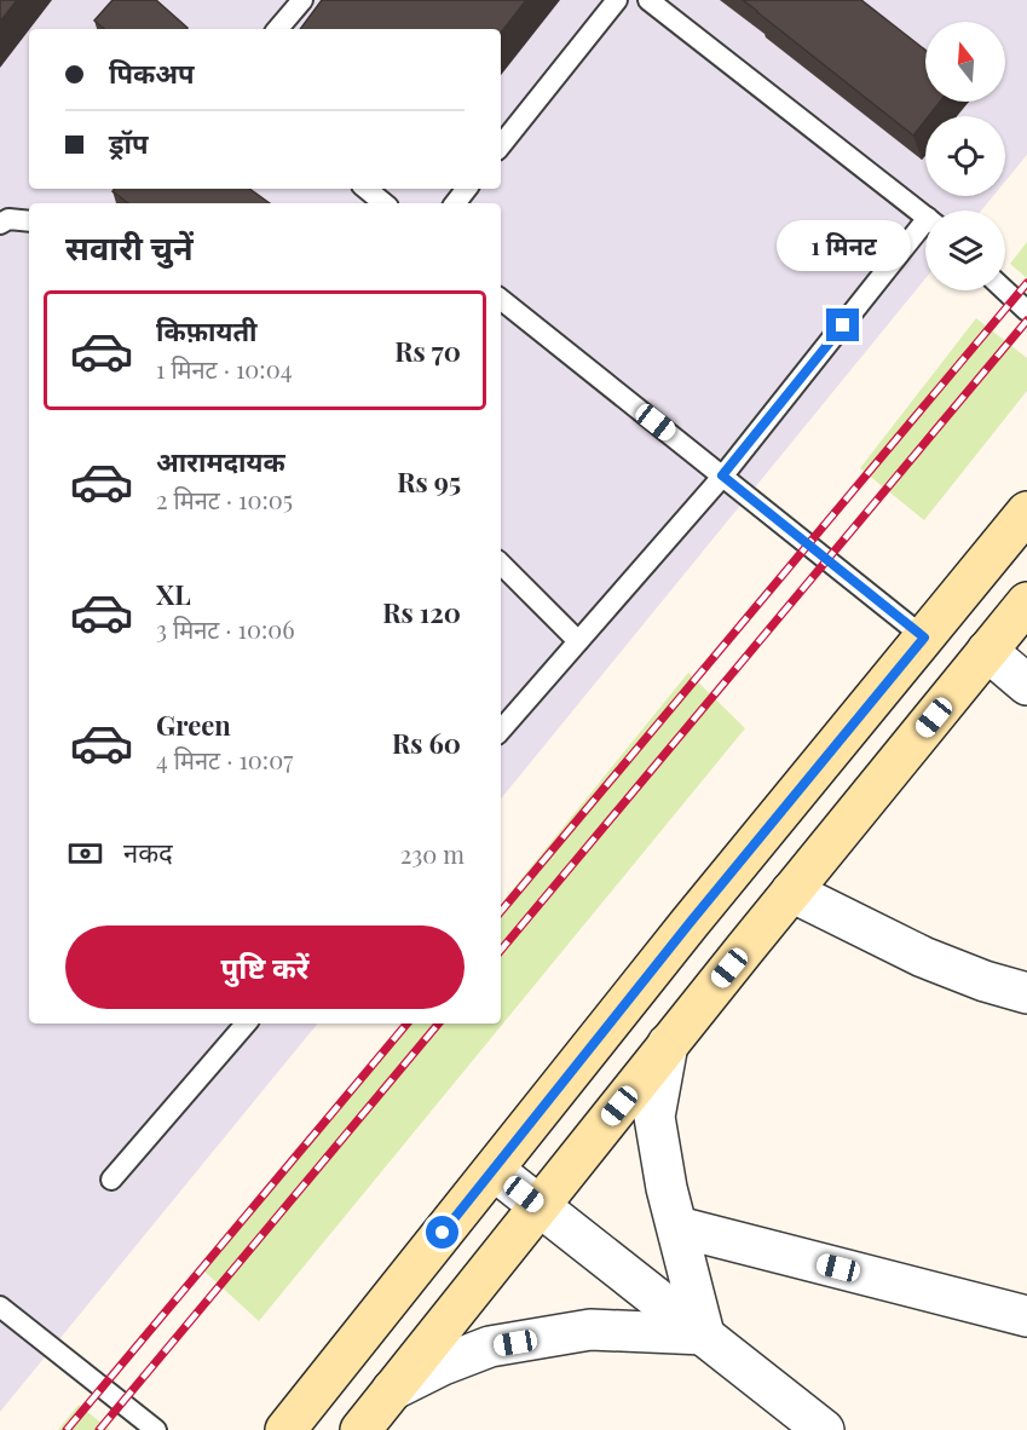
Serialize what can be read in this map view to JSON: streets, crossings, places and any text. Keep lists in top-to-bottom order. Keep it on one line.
{"north":"top","page":{"banner":["पिकअप","ड्रॉप"],"heading":"सवारी चुनें","bubble":"1 मिनट","list":[{"name":"किफ़ायती","note":"1 मिनट · 10:04","value":"Rs 70"},{"name":"आरामदायक","note":"2 मिनट · 10:05","value":"Rs 95"},{"name":"XL","note":"3 मिनट · 10:06","value":"Rs 120"},{"name":"Green","note":"4 मिनट · 10:07","value":"Rs 60"}],"pay":["नकद","230 m"],"buttons":"पुष्टि करें"}}
